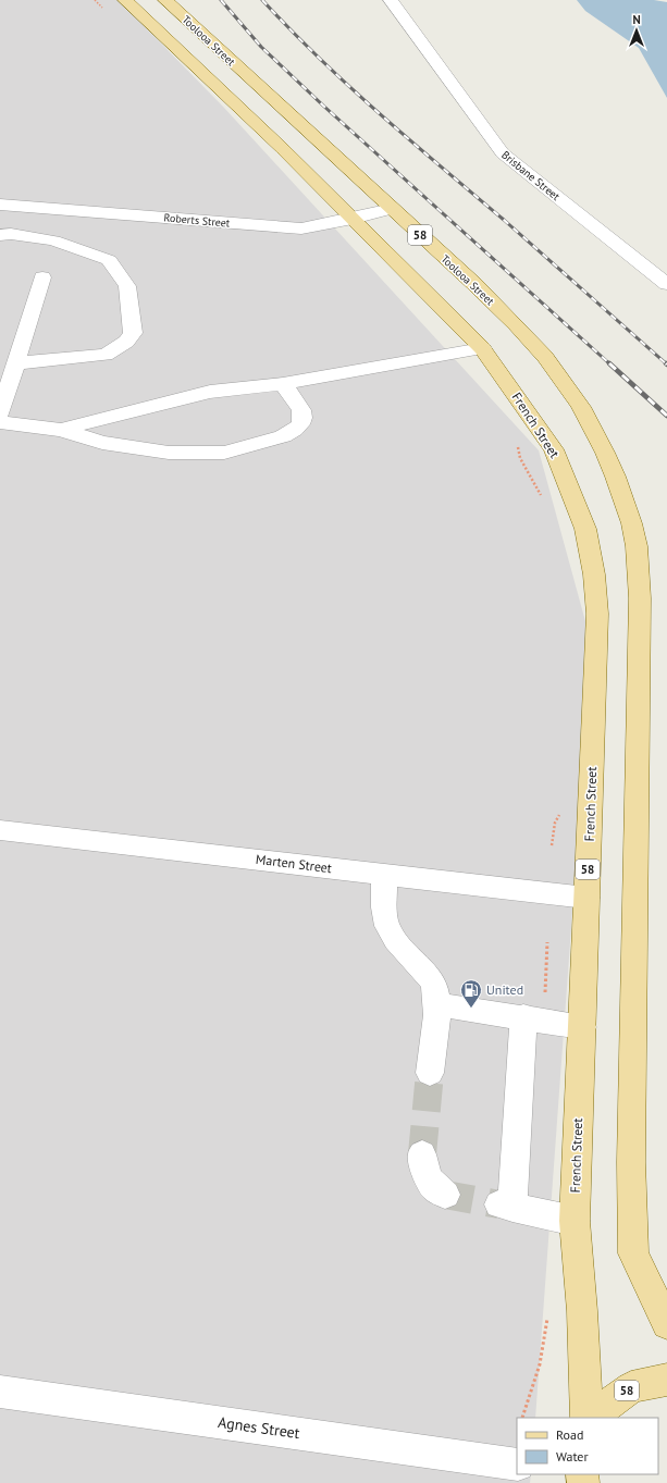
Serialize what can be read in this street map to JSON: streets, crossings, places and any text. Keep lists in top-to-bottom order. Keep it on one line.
{"streets":{"main road":["Toolooa Street","58","French Street"],"street":["Brisbane Street","Roberts Street","Marten Street","Agnes Street"]},"crossings":[["Toolooa Street","Roberts Street"],["Roberts Street","58"],["58","French Street"],["French Street","Marten Street"]],"places":{"fuel station":["United"]},"legend":["Road","Water"],"north":"top"}
